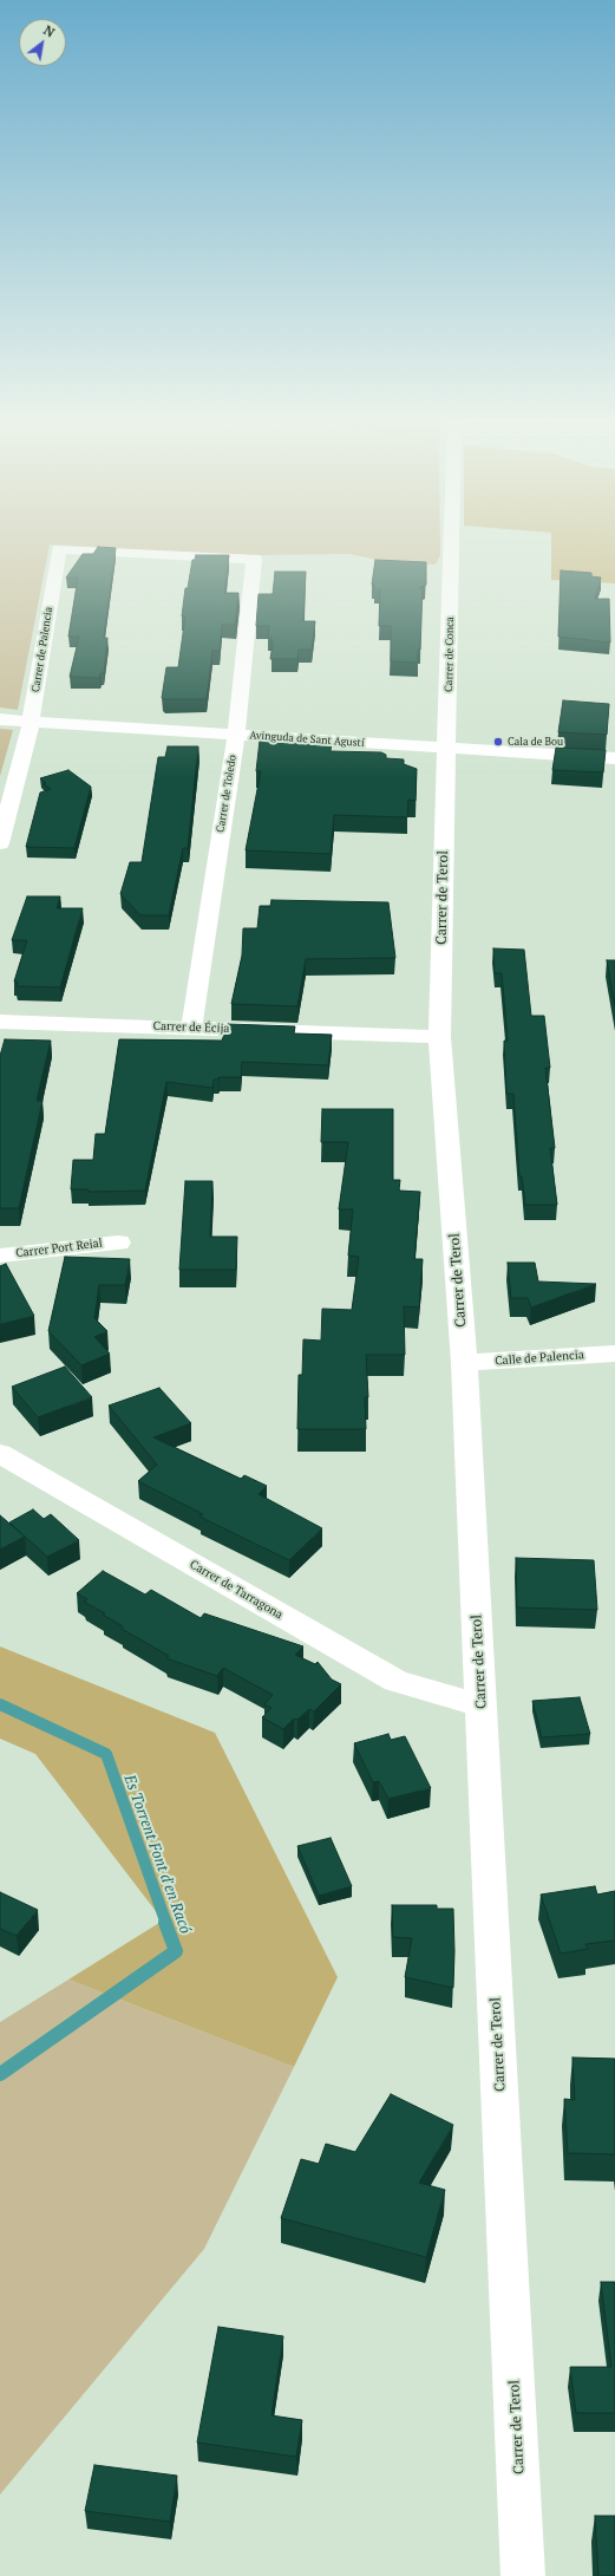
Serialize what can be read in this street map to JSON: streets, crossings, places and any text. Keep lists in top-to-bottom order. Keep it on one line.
{"streets":{"street":["Carrer de Palencia","Carrer de Conca","Avinguda de Sant Agustí","Carrer de Toledo","Carrer de Terol","Carrer de Écija","Carrer Port Reial","Calle de Palencia","Carrer de Tarragona"]},"crossings":[["Carrer de Palencia","Avinguda de Sant Agustí"],["Carrer de Palencia","Carrer de Toledo"],["Carrer de Conca","Avinguda de Sant Agustí"],["Carrer de Conca","Carrer de Terol"],["Avinguda de Sant Agustí","Carrer de Toledo"],["Avinguda de Sant Agustí","Carrer de Terol"],["Carrer de Toledo","Carrer de Écija"],["Carrer de Terol","Carrer de Écija"],["Carrer de Terol","Calle de Palencia"],["Carrer de Terol","Carrer de Tarragona"]],"water":["Es Torrent Font d'en Racó"],"places":["Cala de Bou"],"north":"top right"}
